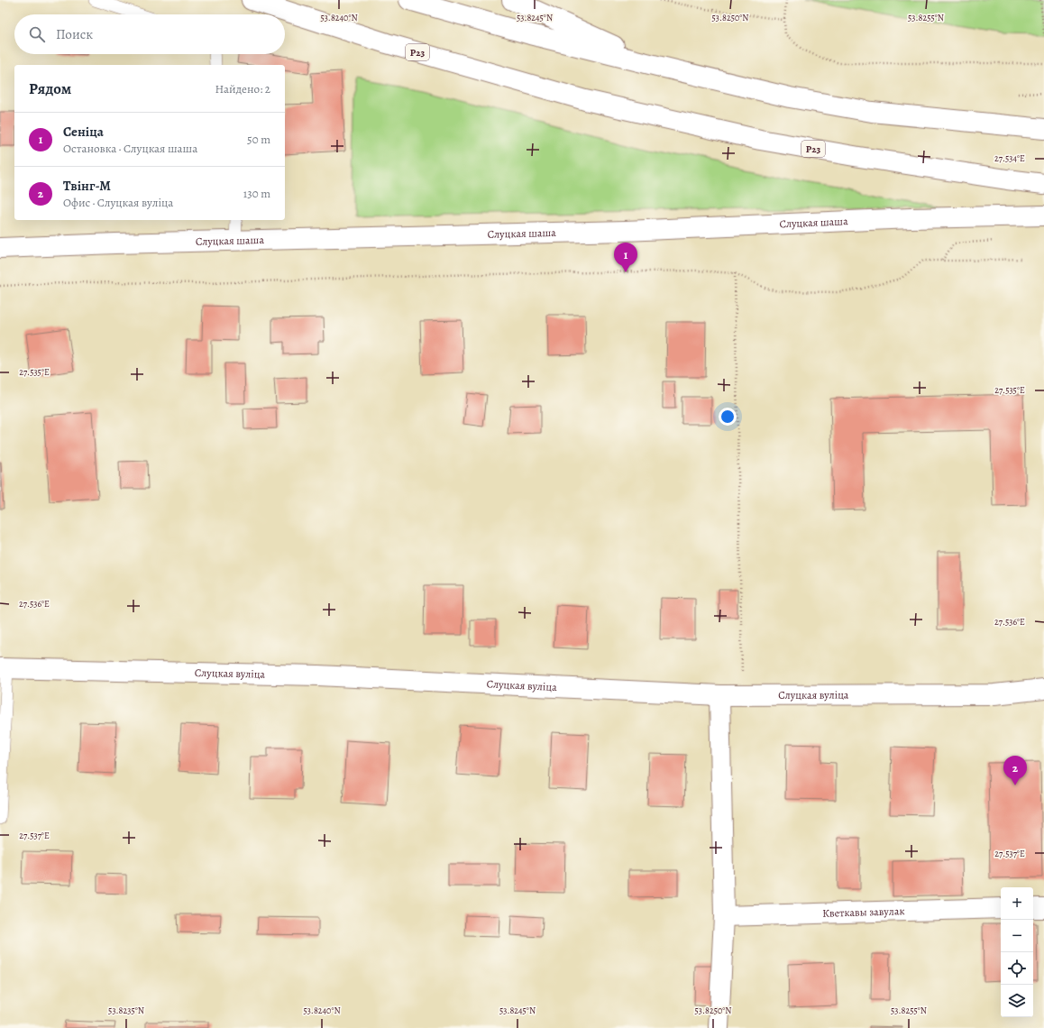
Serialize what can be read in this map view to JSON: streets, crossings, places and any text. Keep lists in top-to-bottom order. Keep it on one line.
{"streets":{"main road":["Р23","Слуцкая шаша","Слуцкая вуліца","Кветкавы завулак"]},"page":{"search":"Поиск","heading":["Рядом","Найдено: 2"],"list":[{"mark":"1","name":"Сеніца","note":"Остановка · Слуцкая шаша","value":"50 m"},{"mark":"2","name":"Твінг-М","note":"Офис · Слуцкая вуліца","value":"130 m"}],"pins":["1","2"],"map_buttons":["+","−"]},"coordinates":["53.8240°N","53.8245°N","53.8250°N","53.8255°N","27.534°E","27.535°E","27.536°E","27.537°E","53.8235°N"]}
